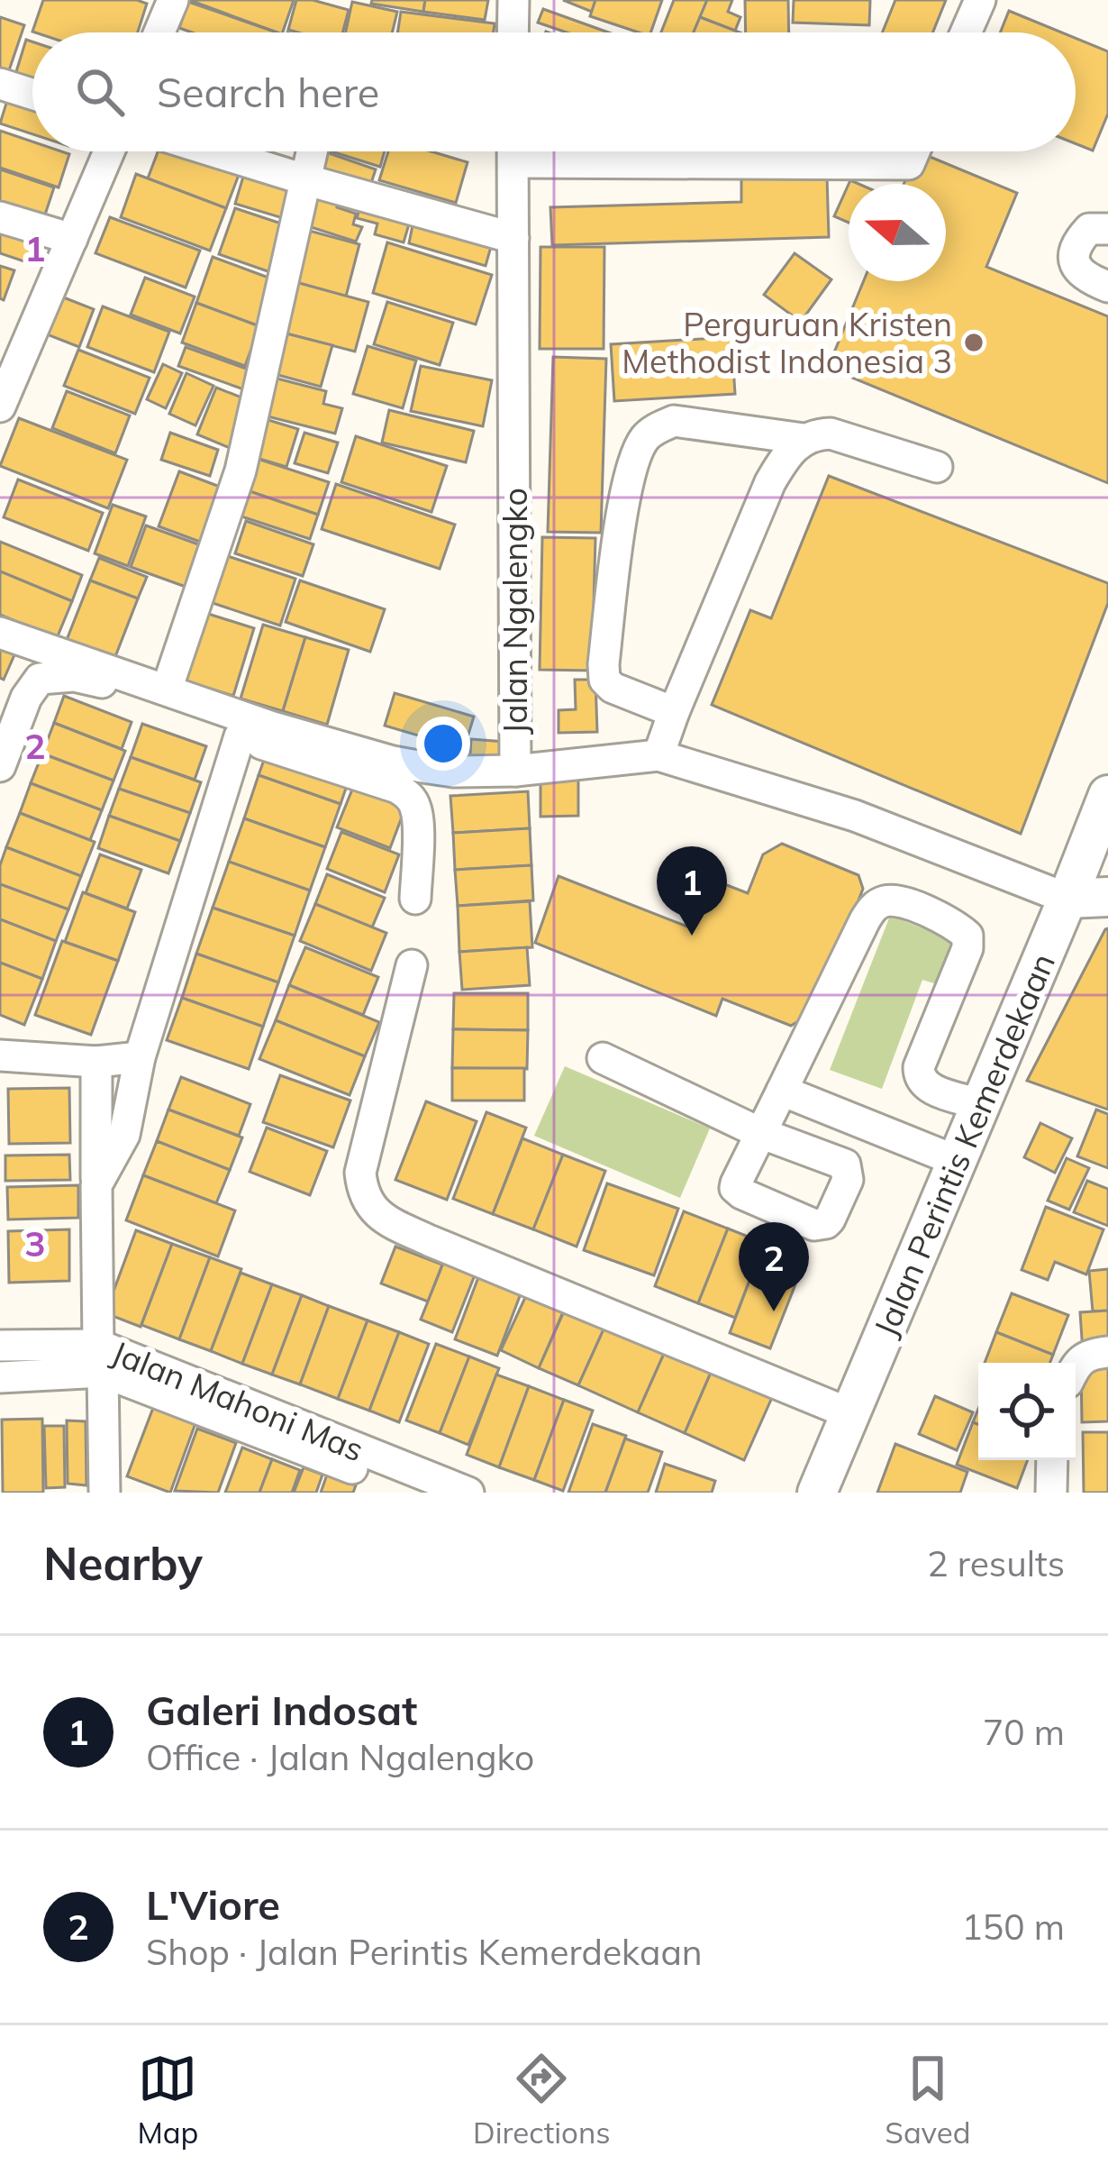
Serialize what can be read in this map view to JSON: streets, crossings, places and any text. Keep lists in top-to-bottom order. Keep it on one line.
{"streets":{"main road":["Jalan Perintis Kemerdekaan"],"street":["Jalan Ngalengko","Jalan Mahoni Mas"]},"crossings":[["Jalan Ngalengko","Jalan Perintis Kemerdekaan"]],"places":["Perguruan Kristen Methodist Indonesia 3"],"north":"left","page":{"search":"Search here","pins":["1","2"],"heading":["Nearby","2 results"],"list":[{"mark":"1","name":"Galeri Indosat","note":"Office · Jalan Ngalengko","value":"70 m"},{"mark":"2","name":"L'Viore","note":"Shop · Jalan Perintis Kemerdekaan","value":"150 m"}],"nav":["Map","Directions","Saved"]},"grid":{"rows":["1","2","3"]}}
